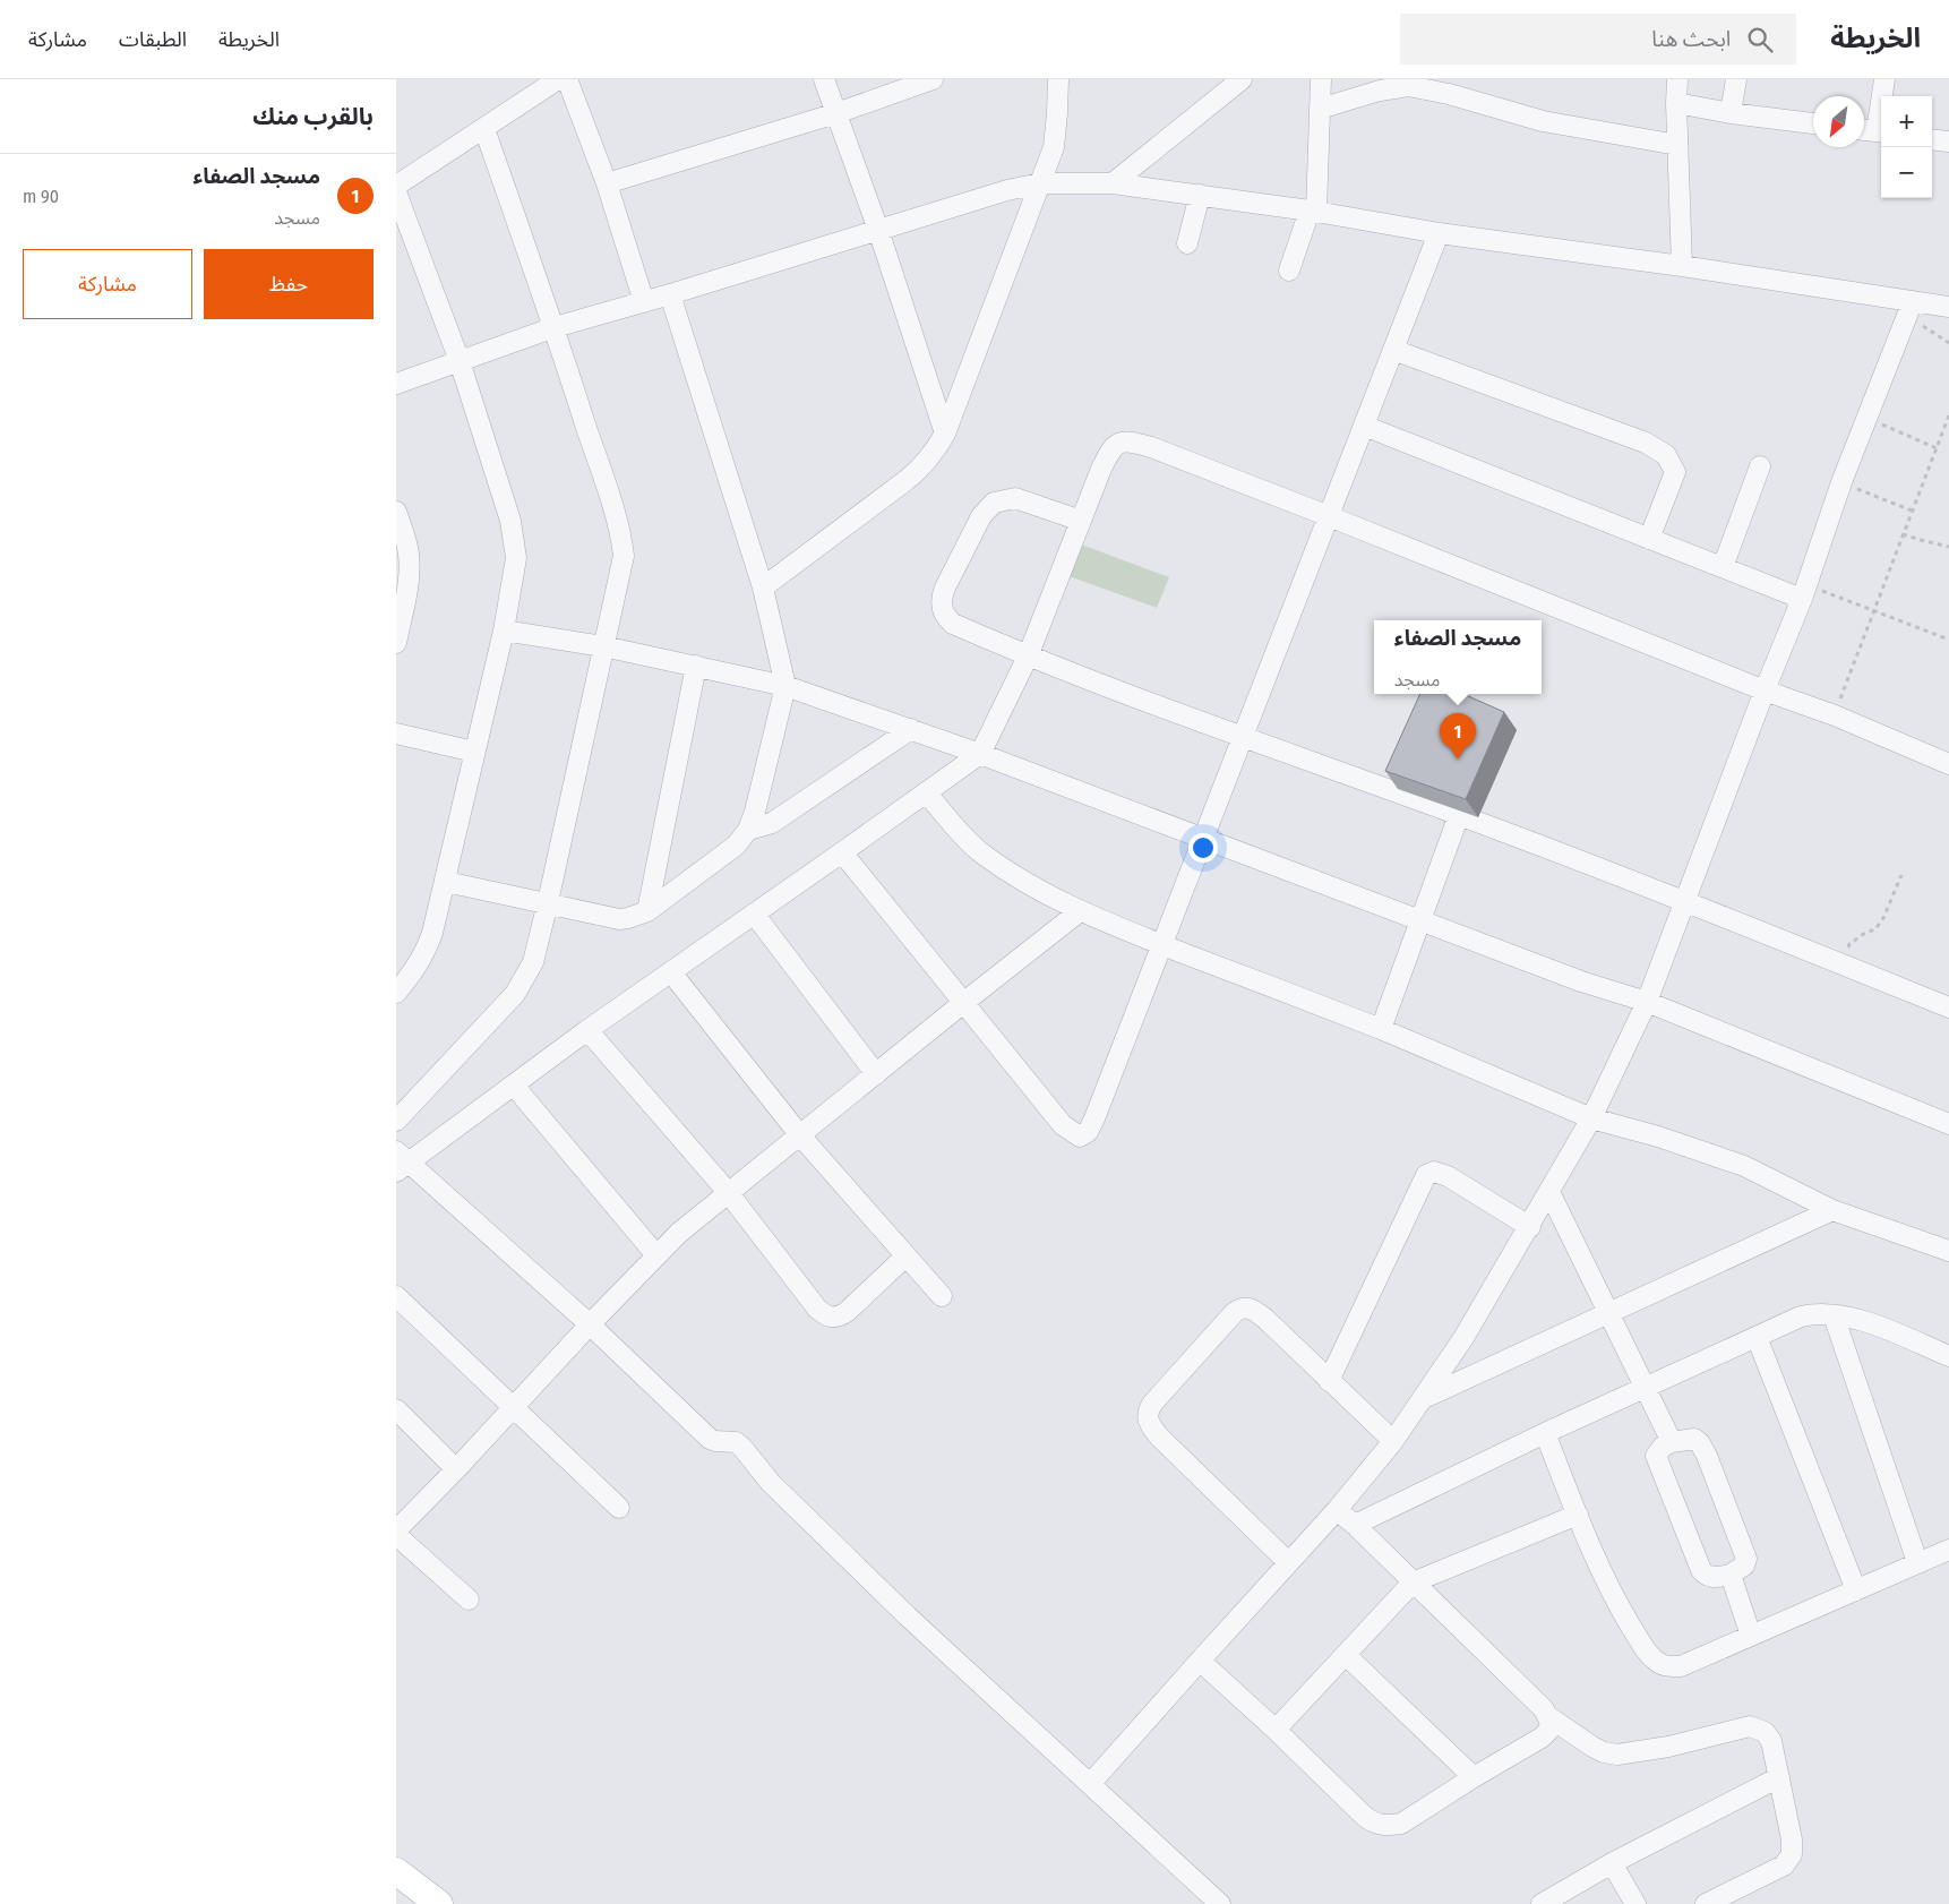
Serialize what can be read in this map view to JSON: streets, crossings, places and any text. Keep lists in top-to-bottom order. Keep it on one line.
{"north":"bottom left","page":{"header":"الخريطة","search":"ابحث هنا","nav":["الخريطة","الطبقات","مشاركة"],"heading":"بالقرب منك","map_buttons":["+","−"],"list":[{"mark":"1","name":"مسجد الصفاء","note":"مسجد","value":"90 m"}],"buttons":["حفظ","مشاركة"],"popup":["مسجد الصفاء","مسجد"],"pins":"1"}}
